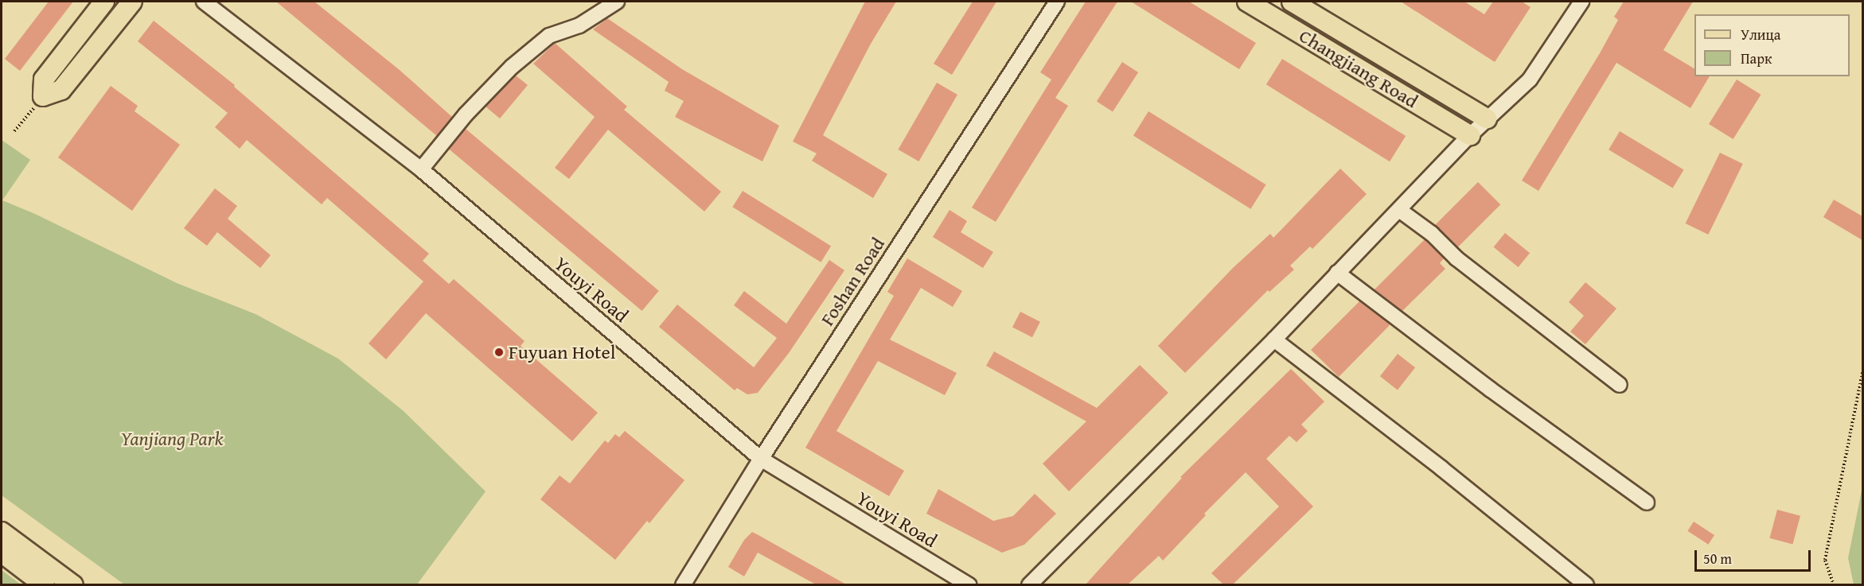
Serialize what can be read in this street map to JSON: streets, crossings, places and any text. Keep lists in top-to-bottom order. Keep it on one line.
{"streets":{"main road":["Changjiang Road"],"street":["Foshan Road","Youyi Road"]},"crossings":[["Foshan Road","Youyi Road"]],"parks":["Yanjiang Park"],"places":["Fuyuan Hotel"],"legend":["Улица","Парк"],"scale_bar":"50 m"}
